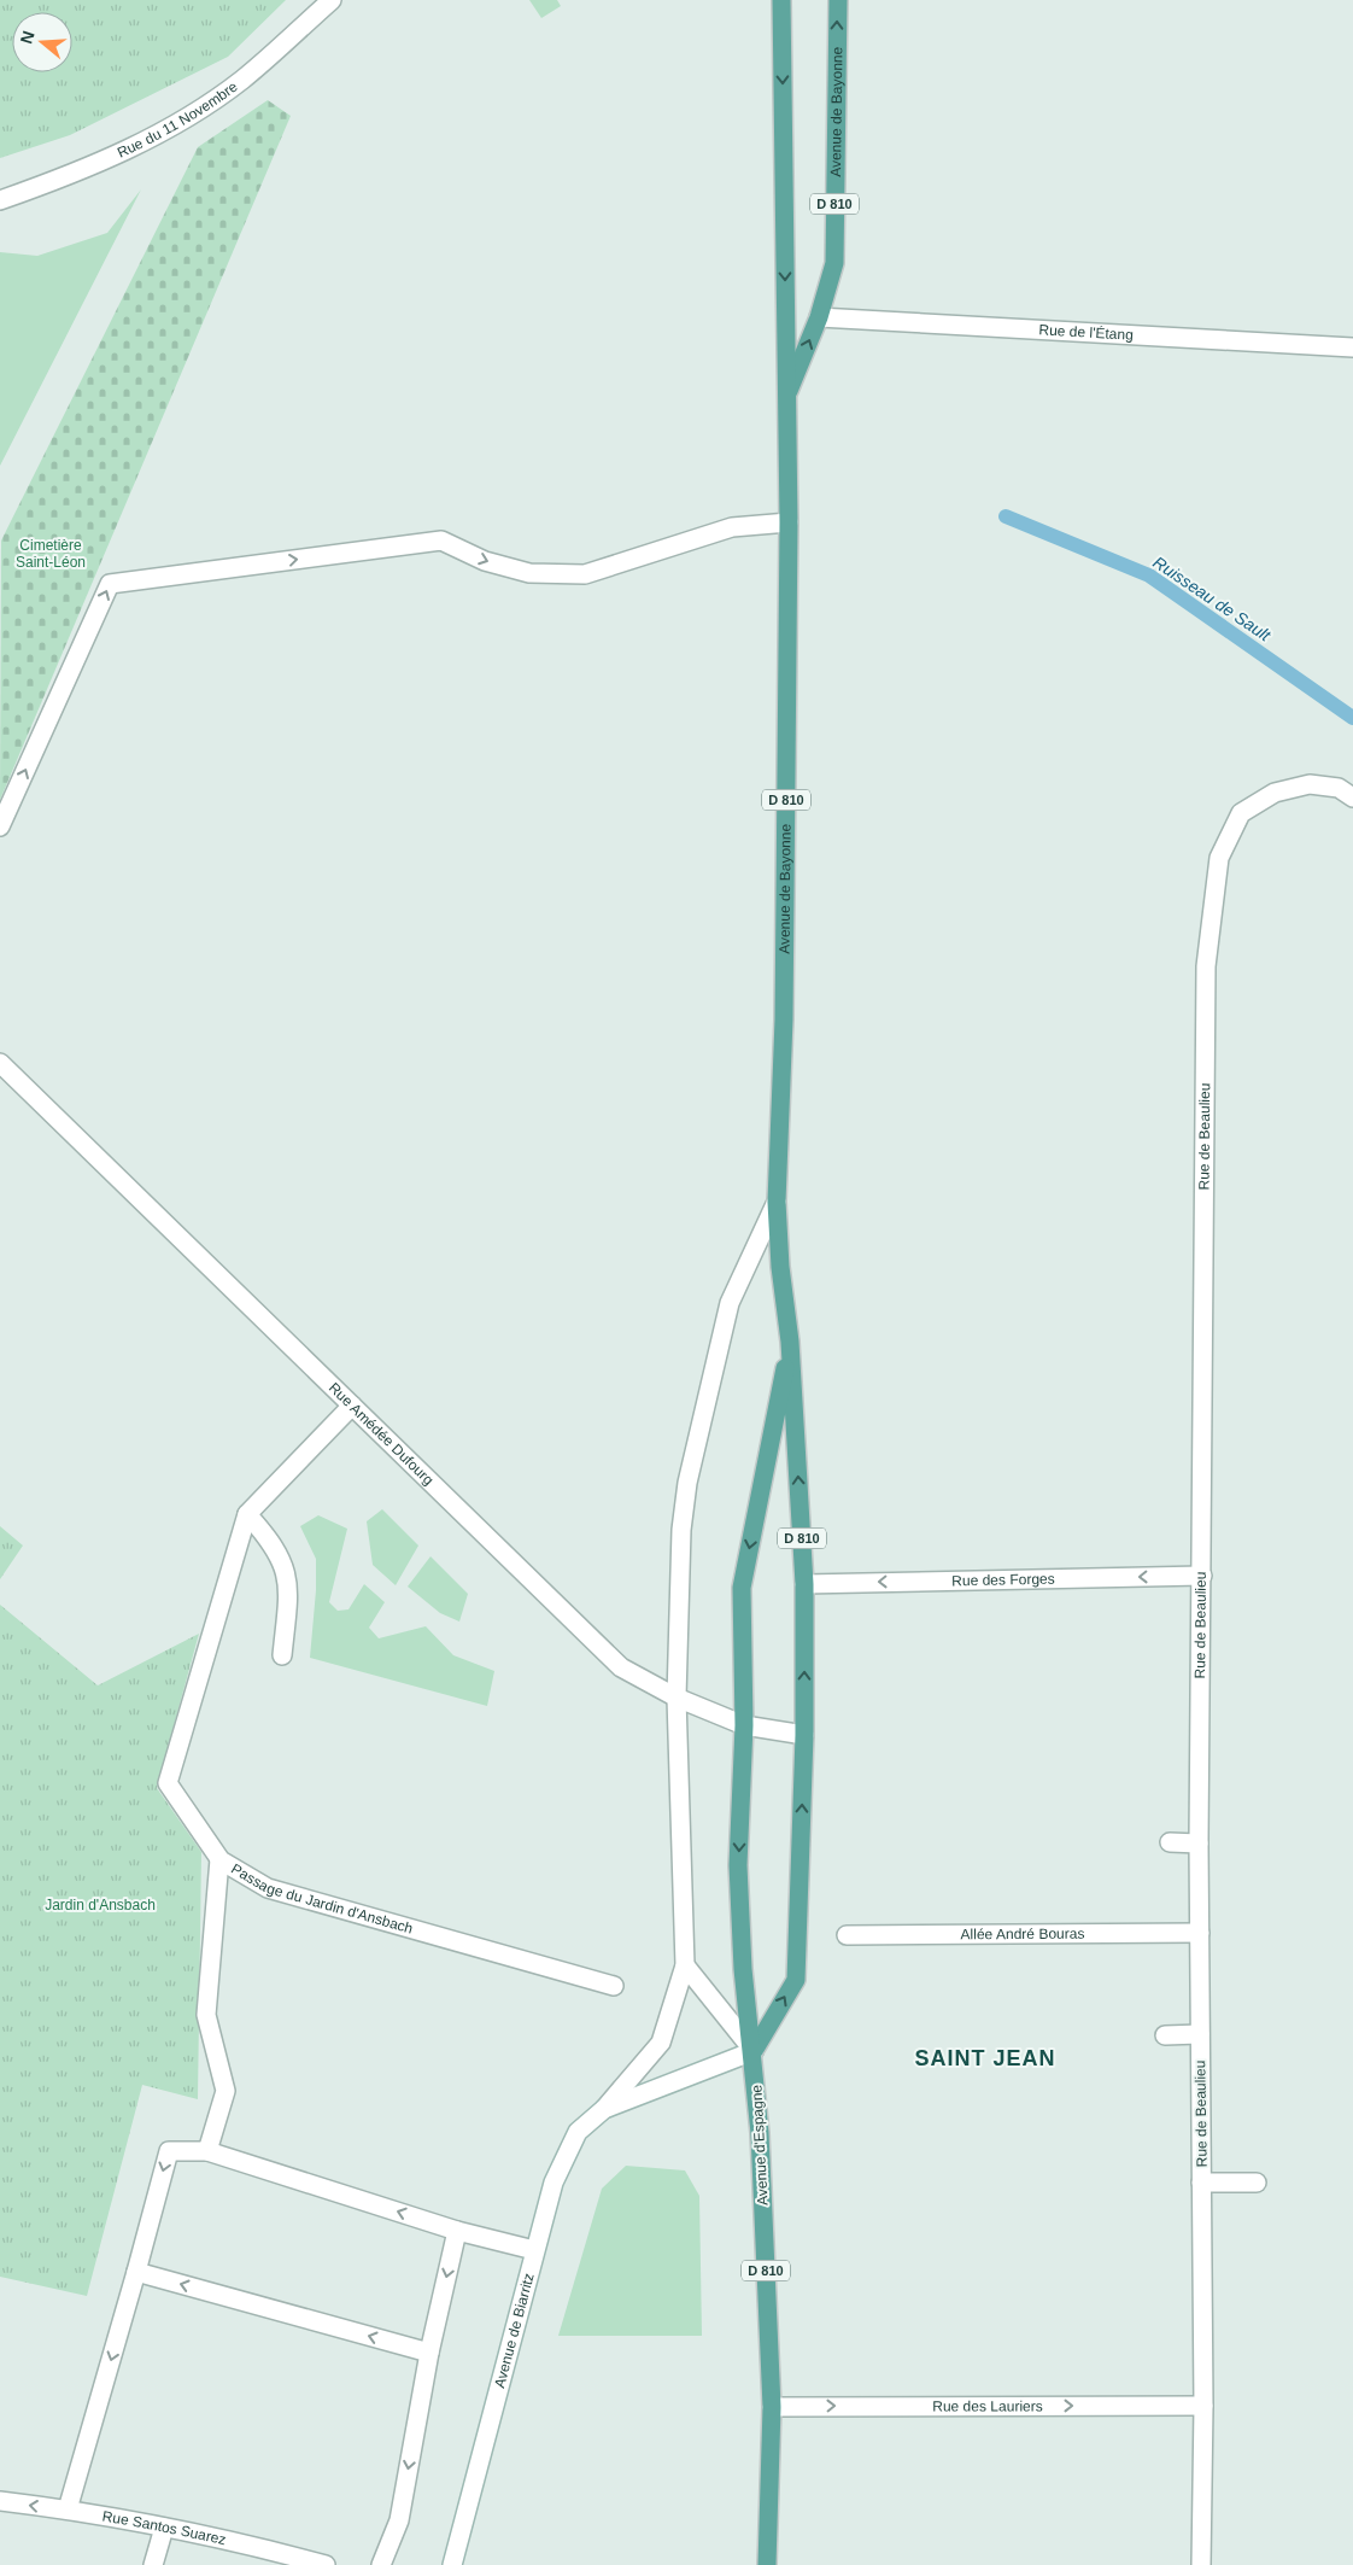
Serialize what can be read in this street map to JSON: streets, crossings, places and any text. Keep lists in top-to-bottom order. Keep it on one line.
{"streets":{"main road":["Avenue de Bayonne","D 810","Avenue d'Espagne"],"street":["Rue du 11 Novembre","Rue de l'Étang","Rue de Beaulieu","Rue Amédée Dufourg","Rue des Forges","Passage du Jardin d'Ansbach","Allée André Bouras","Avenue de Biarritz","Rue des Lauriers","Rue Santos Suarez"]},"crossings":[["Avenue de Bayonne","D 810"],["Avenue de Bayonne","Rue de l'Étang"],["D 810","Rue Amédée Dufourg"],["D 810","Rue des Forges"],["D 810","Avenue d'Espagne"],["Rue de Beaulieu","Rue des Forges"],["Rue de Beaulieu","Allée André Bouras"],["Rue de Beaulieu","Rue des Lauriers"],["Rue Amédée Dufourg","Avenue d'Espagne"],["Avenue d'Espagne","Rue des Lauriers"]],"one_way":["Rue des Forges","Rue des Lauriers"],"districts":["SAINT JEAN"],"water":["Ruisseau de Sault"],"parks":["Cimetière Saint-Léon","Jardin d'Ansbach"],"north":"left"}
